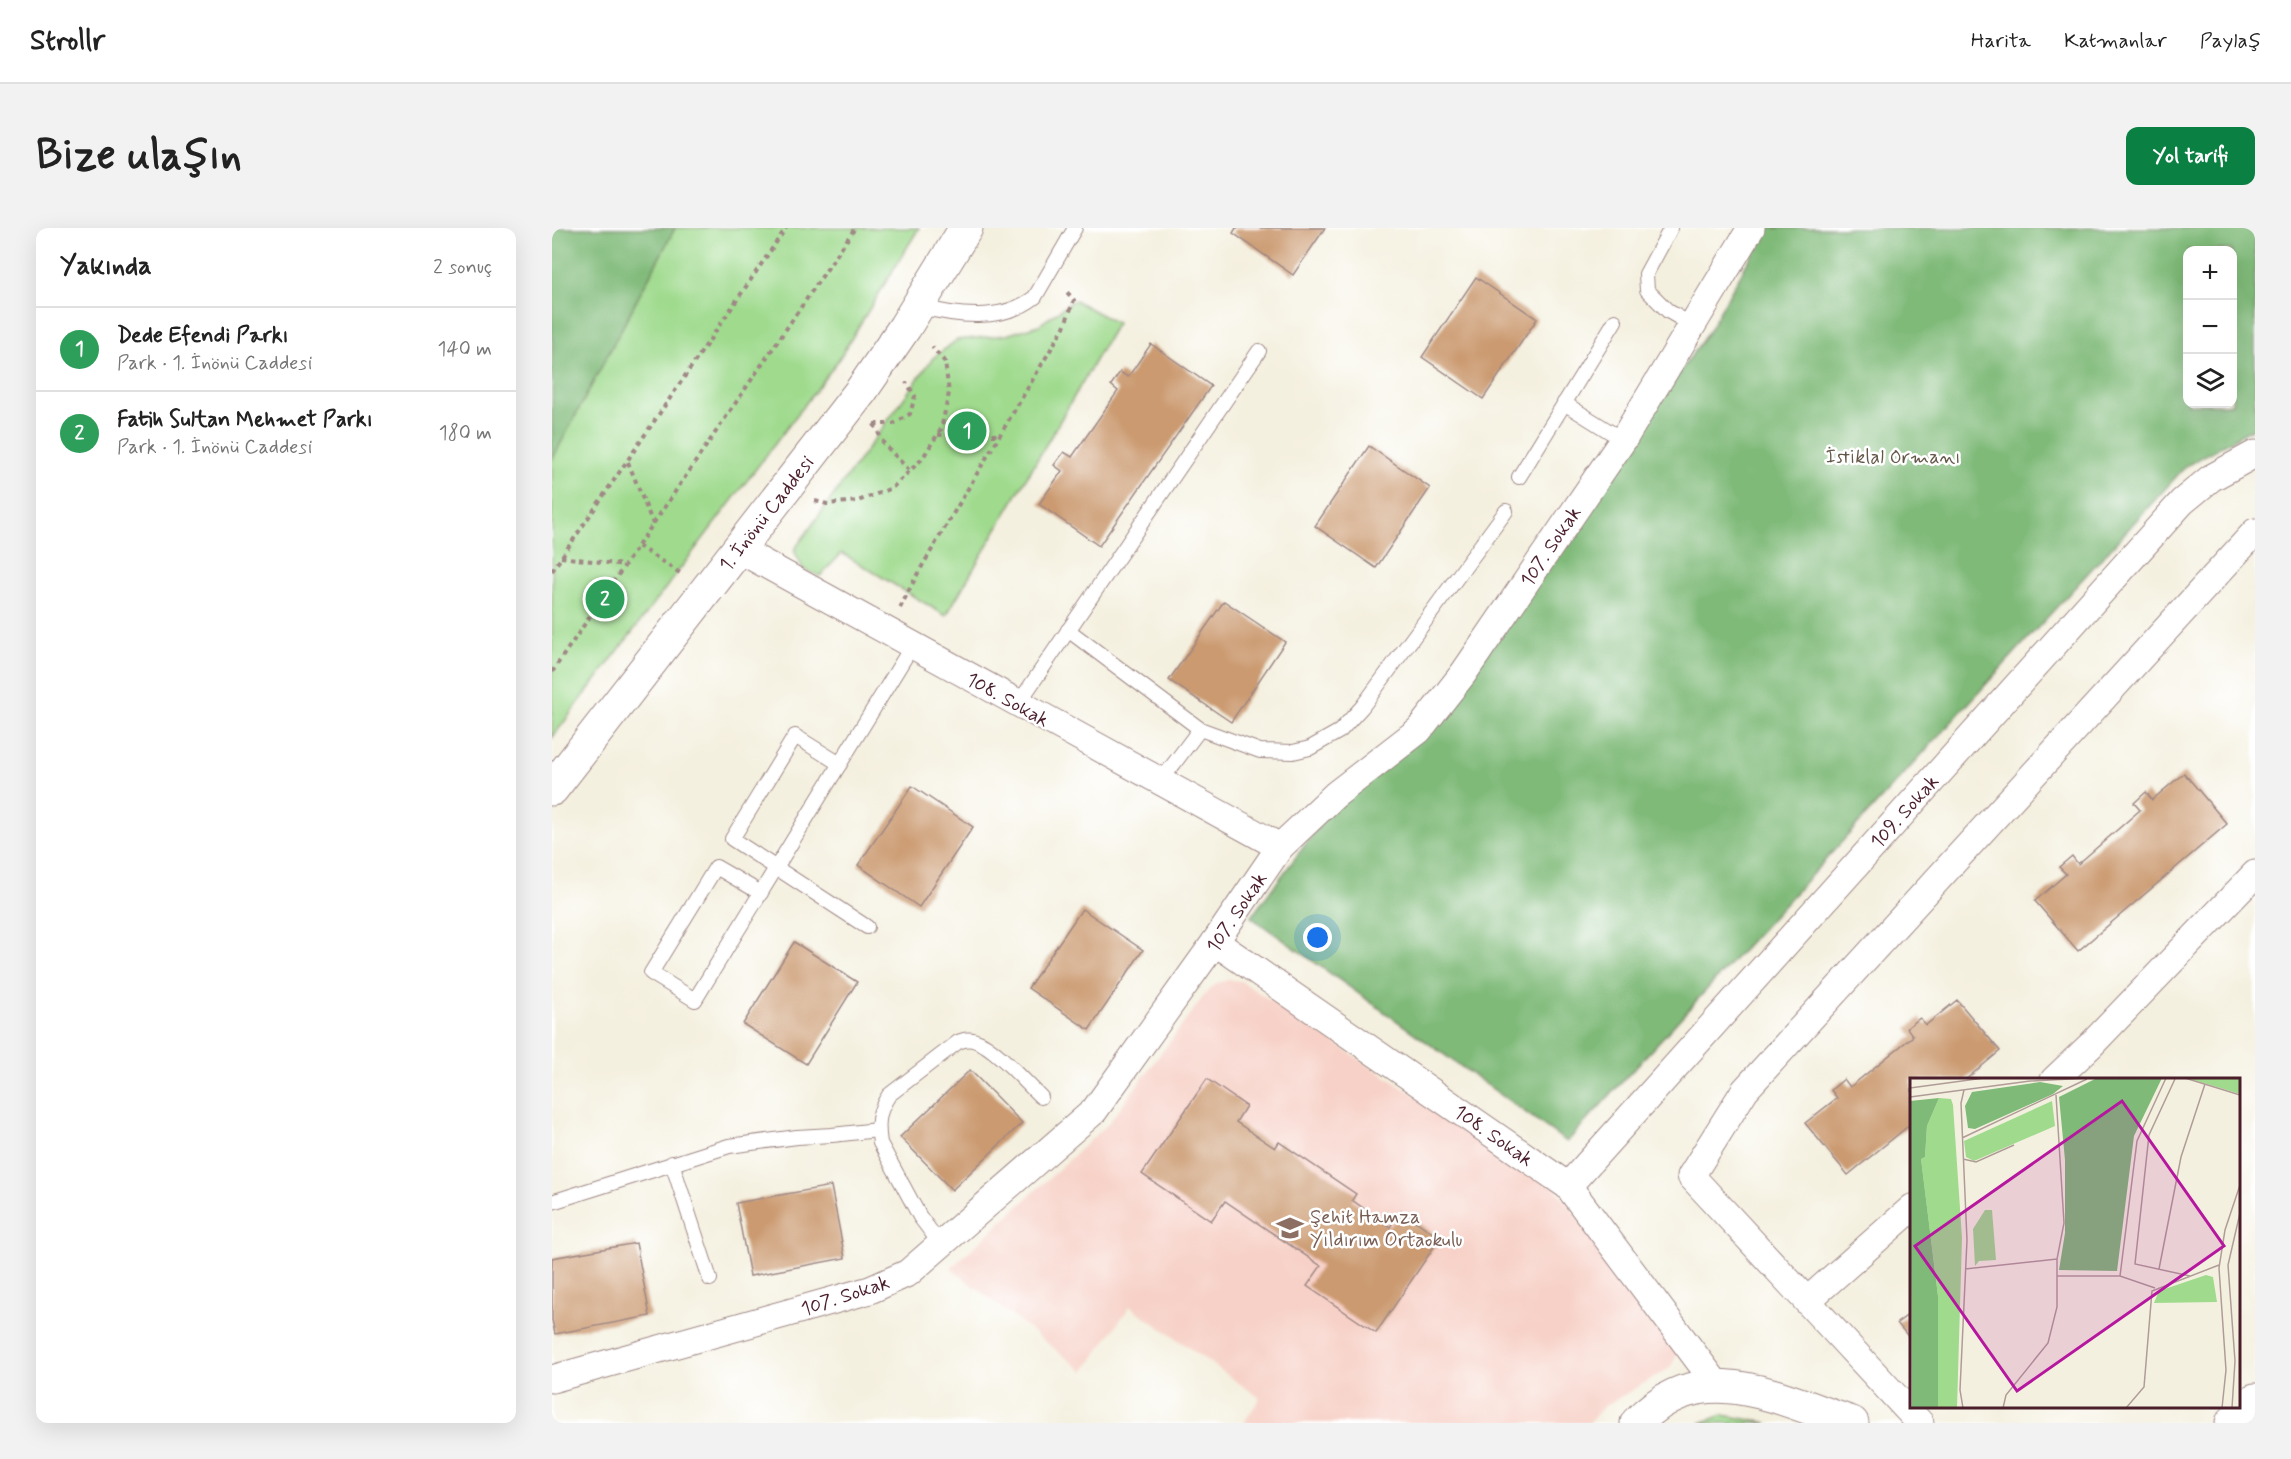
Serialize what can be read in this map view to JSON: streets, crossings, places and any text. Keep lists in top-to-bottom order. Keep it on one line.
{"streets":{"street":["1. İnönü Caddesi","107. Sokak","108. Sokak","109. Sokak"]},"crossings":[["1. İnönü Caddesi","108. Sokak"],["107. Sokak","108. Sokak"],["108. Sokak","109. Sokak"]],"parks":["İstiklal Ormanı"],"places":{"school or university":["Şehit Hamza Yıldırım Ortaokulu"]},"page":{"header":"Strollr","nav":["Harita","Katmanlar","Paylaş"],"buttons":"Yol tarifi","title":"Bize ulaşın","heading":["Yakında","2 sonuç"],"map_buttons":["+","−"],"list":[{"mark":"1","name":"Dede Efendi Parkı","note":"Park · 1. İnönü Caddesi","value":"140 m"},{"mark":"2","name":"Fatih Sultan Mehmet Parkı","note":"Park · 1. İnönü Caddesi","value":"180 m"}],"pins":["1","2"]}}
